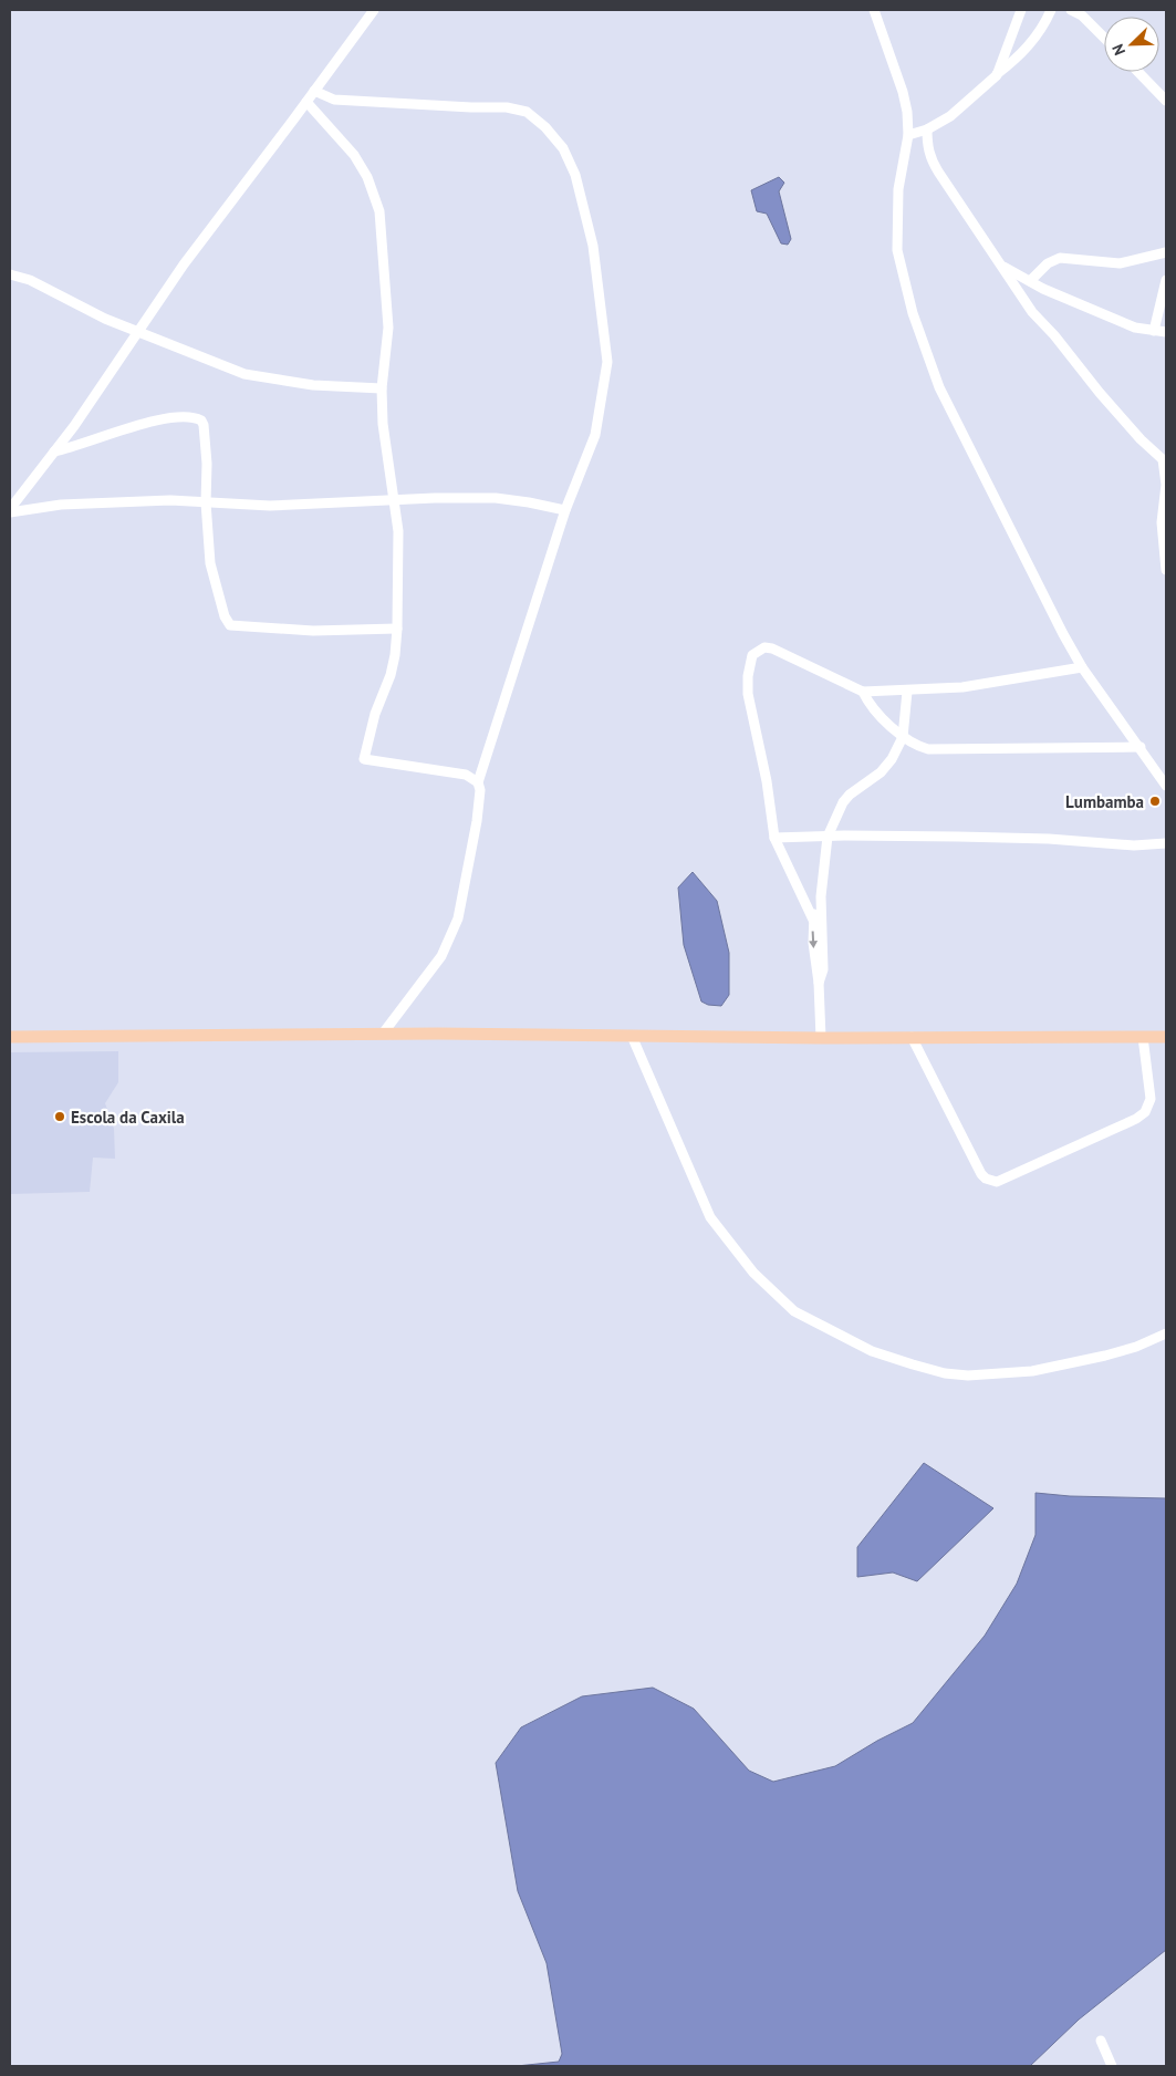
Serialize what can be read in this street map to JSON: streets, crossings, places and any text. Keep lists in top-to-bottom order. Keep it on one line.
{"places":["Lumbamba","Escola da Caxila"],"north":"bottom left"}
